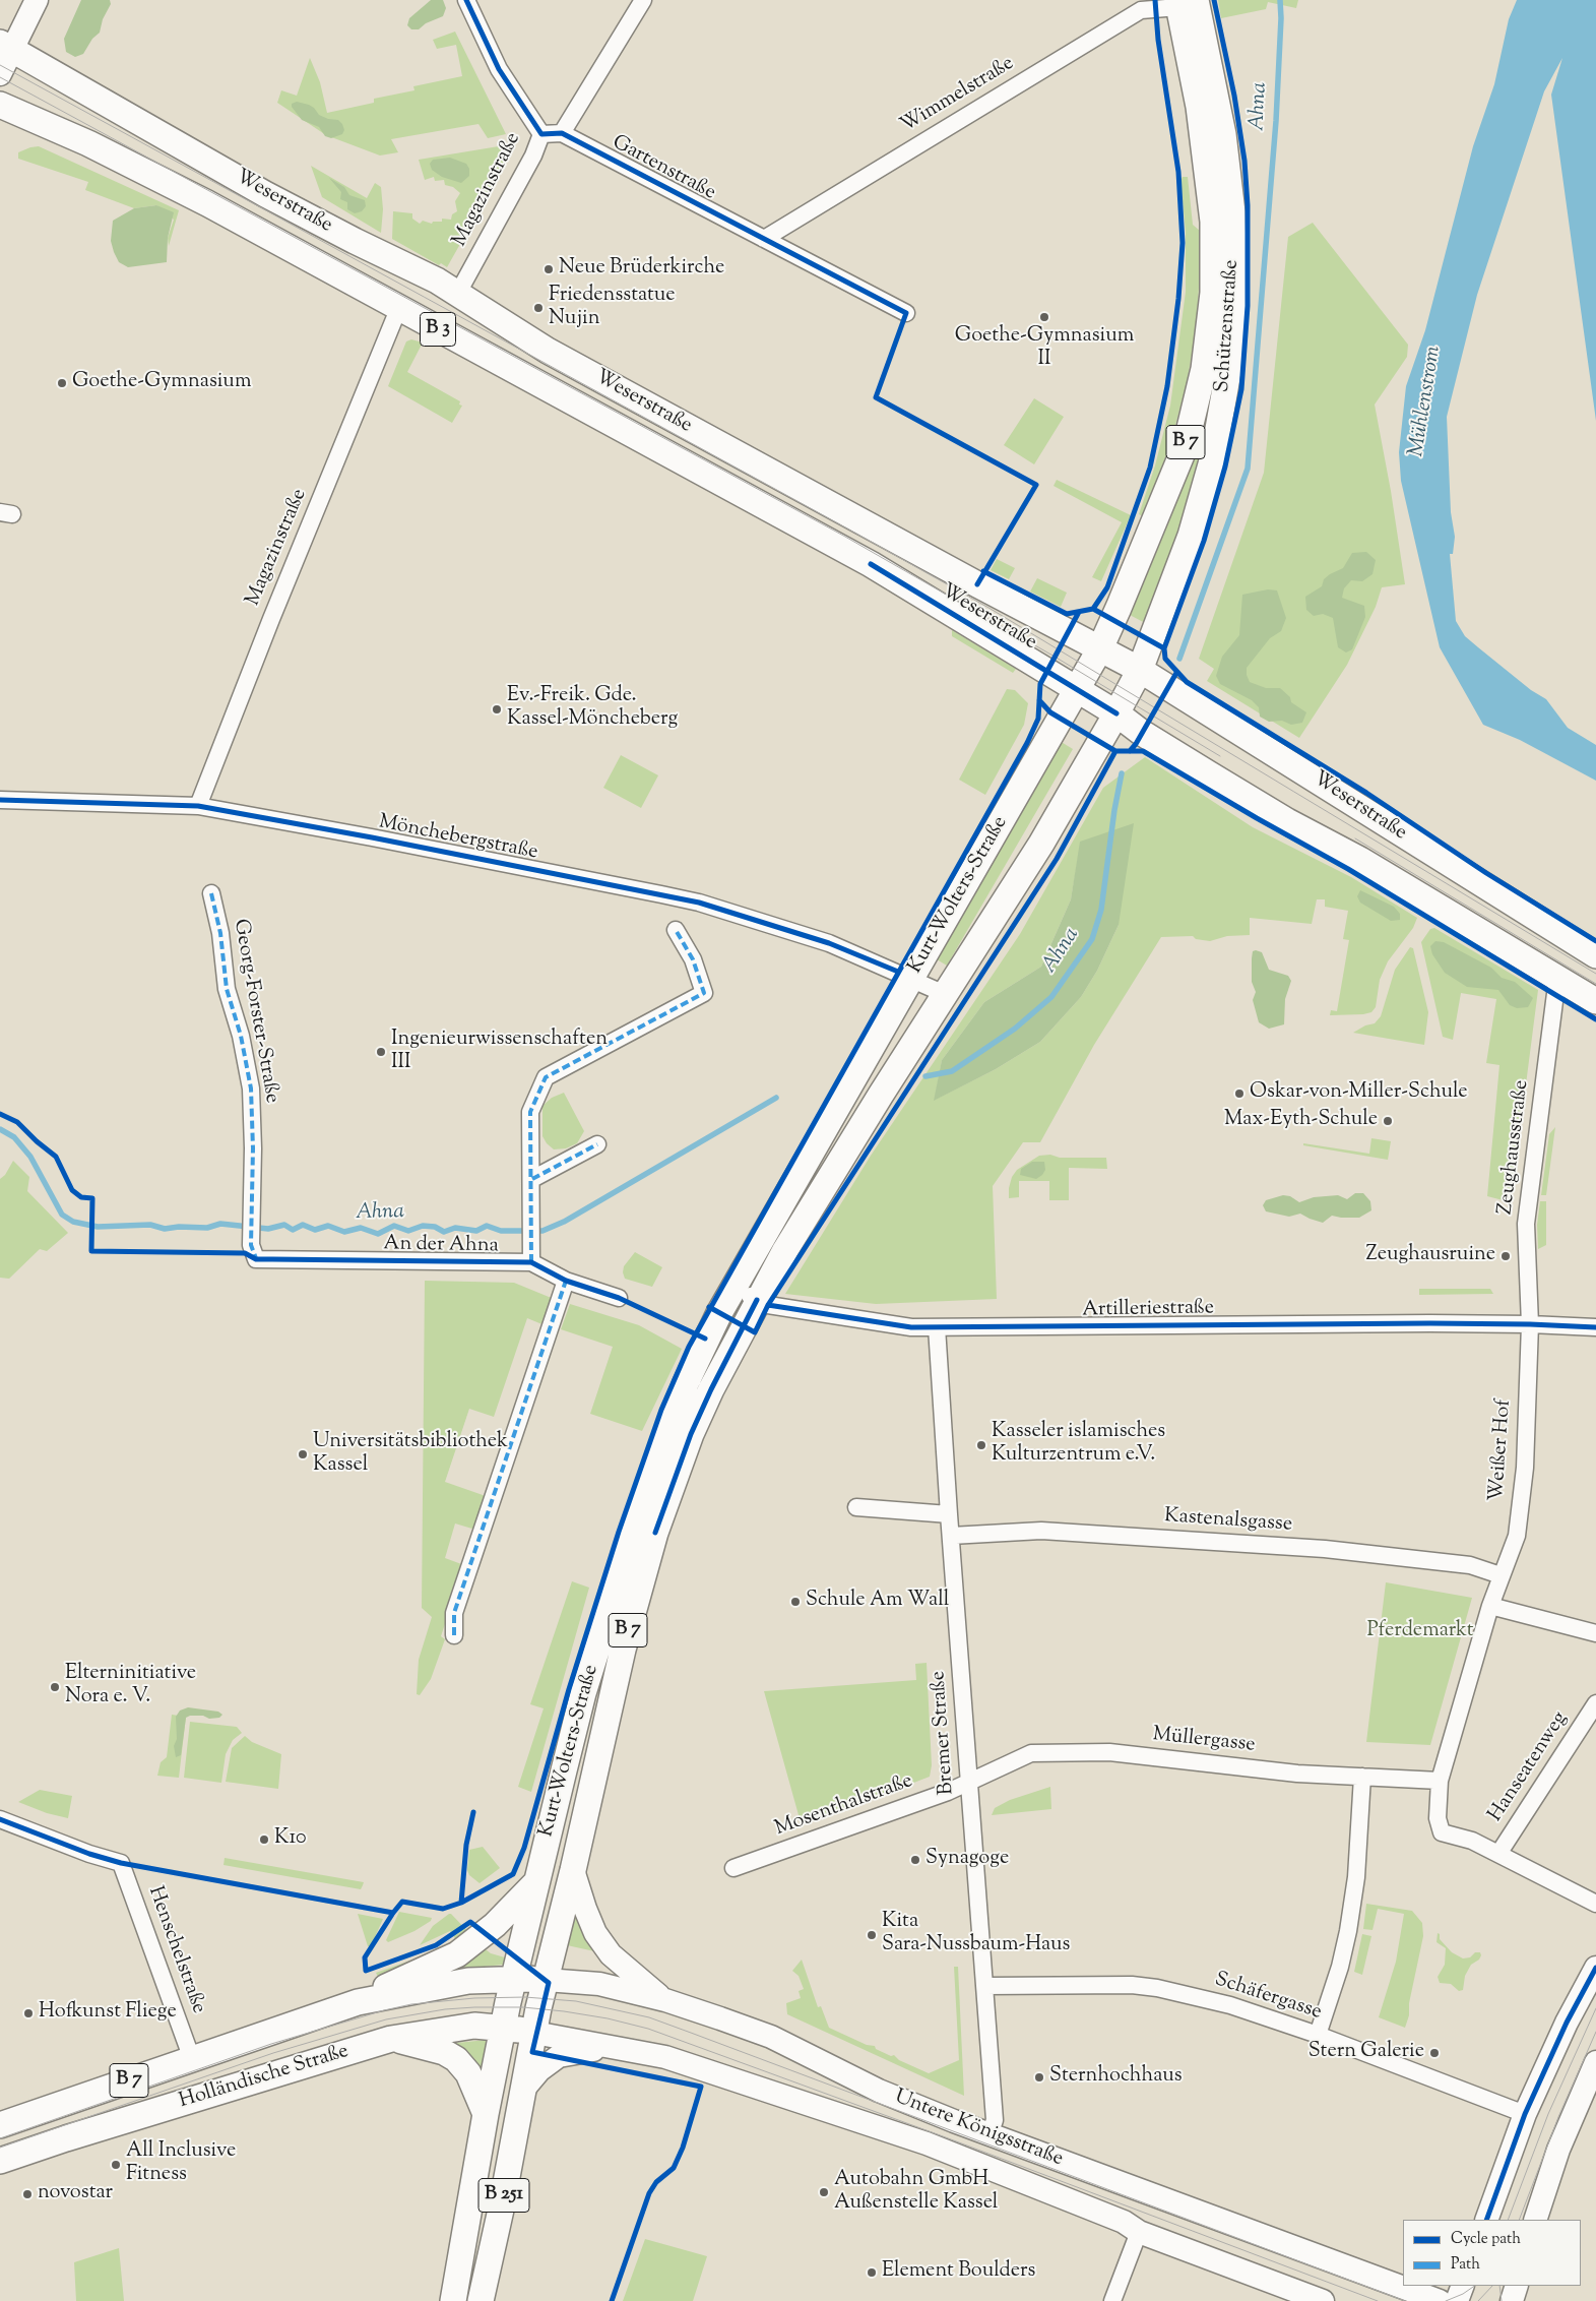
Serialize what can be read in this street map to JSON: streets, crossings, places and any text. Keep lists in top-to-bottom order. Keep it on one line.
{"streets":{"main road":["Weserstraße","Schützenstraße","B 3","B 7","Kurt-Wolters-Straße","Holländische Straße","Untere Königsstraße","B 251"],"street":["Wimmelstraße","Gartenstraße","Magazinstraße","Mönchebergstraße","Georg-Forster-Straße","Zeughausstraße","An der Ahna","Artilleriestraße","Weißer Hof","Kastenalsgasse","Bremer Straße","Müllergasse","Hanseatenweg","Mosenthalstraße","Henschelstraße","Schäfergasse"]},"crossings":[["Wimmelstraße","Gartenstraße"],["Wimmelstraße","Schützenstraße"],["Magazinstraße","Weserstraße"],["Magazinstraße","Mönchebergstraße"],["Weserstraße","Schützenstraße"],["Weserstraße","Kurt-Wolters-Straße"],["Weserstraße","Zeughausstraße"],["Schützenstraße","Kurt-Wolters-Straße"],["B 7","Kurt-Wolters-Straße"],["B 7","Holländische Straße"],["B 7","Untere Königsstraße"],["B 7","B 251"],["Mönchebergstraße","Kurt-Wolters-Straße"],["Kurt-Wolters-Straße","Artilleriestraße"],["Kurt-Wolters-Straße","Holländische Straße"],["Kurt-Wolters-Straße","Untere Königsstraße"],["Kurt-Wolters-Straße","B 251"],["Georg-Forster-Straße","An der Ahna"],["Zeughausstraße","Artilleriestraße"],["Zeughausstraße","Weißer Hof"],["Artilleriestraße","Weißer Hof"],["Artilleriestraße","Bremer Straße"],["Weißer Hof","Kastenalsgasse"],["Kastenalsgasse","Bremer Straße"],["Bremer Straße","Müllergasse"],["Bremer Straße","Mosenthalstraße"],["Bremer Straße","Schäfergasse"],["Bremer Straße","Untere Königsstraße"],["Müllergasse","Mosenthalstraße"],["Henschelstraße","Holländische Straße"],["Holländische Straße","Untere Königsstraße"],["Holländische Straße","B 251"],["Untere Königsstraße","B 251"]],"water":["Ahna","Mühlenstrom"],"parks":["Pferdemarkt"],"places":["Neue Brüderkirche","Friedensstatue Nujin","Goethe-Gymnasium II","Goethe-Gymnasium","Ev.-Freik. Gde. Kassel-Möncheberg","Ingenieurwissenschaften III","Oskar-von-Miller-Schule","Max-Eyth-Schule","Zeughausruine","Kasseler islamisches Kulturzentrum e.V.","Universitätsbibliothek Kassel","Schule Am Wall","Elterninitiative Nora e. V.","K10","Synagoge","Kita Sara-Nussbaum-Haus","Hofkunst Fliege","Stern Galerie","Sternhochhaus","All Inclusive Fitness","Autobahn GmbH Außenstelle Kassel","novostar","Element Boulders"],"legend":["Cycle path","Path"]}
